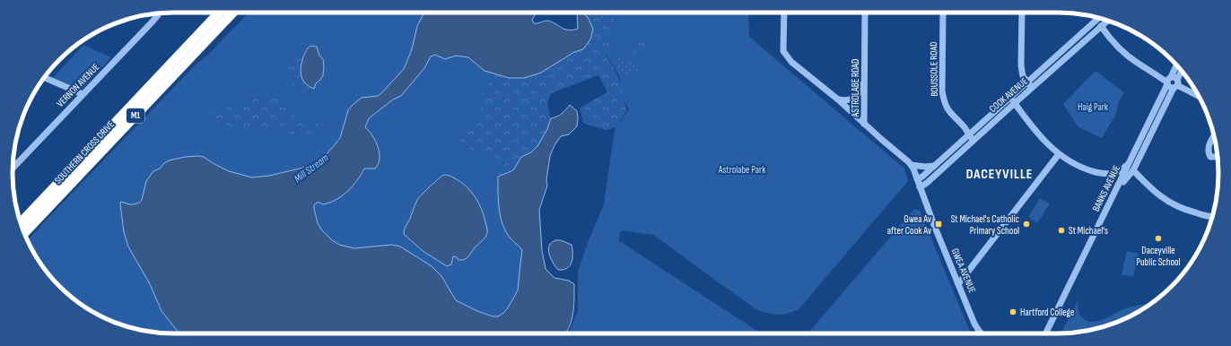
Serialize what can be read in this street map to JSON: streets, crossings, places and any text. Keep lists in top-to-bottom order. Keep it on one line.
{"streets":{"highway":["M1","SOUTHERN CROSS DRIVE"],"street":["BOUSSOLE ROAD","VERNON AVENUE","ASTROLABE ROAD","COOK AVENUE","BANKS AVENUE","GWEA AVENUE"]},"crossings":[["BOUSSOLE ROAD","COOK AVENUE"],["ASTROLABE ROAD","COOK AVENUE"],["ASTROLABE ROAD","GWEA AVENUE"],["COOK AVENUE","GWEA AVENUE"]],"districts":["DACEYVILLE"],"water":["Mill Stream"],"parks":["Haig Park","Astrolabe Park"],"places":{"transit":["Gwea Av after Cook Av"],"other":["St Michael's Catholic Primary School","St Michael's","Daceyville Public School","Hartford College"]}}
